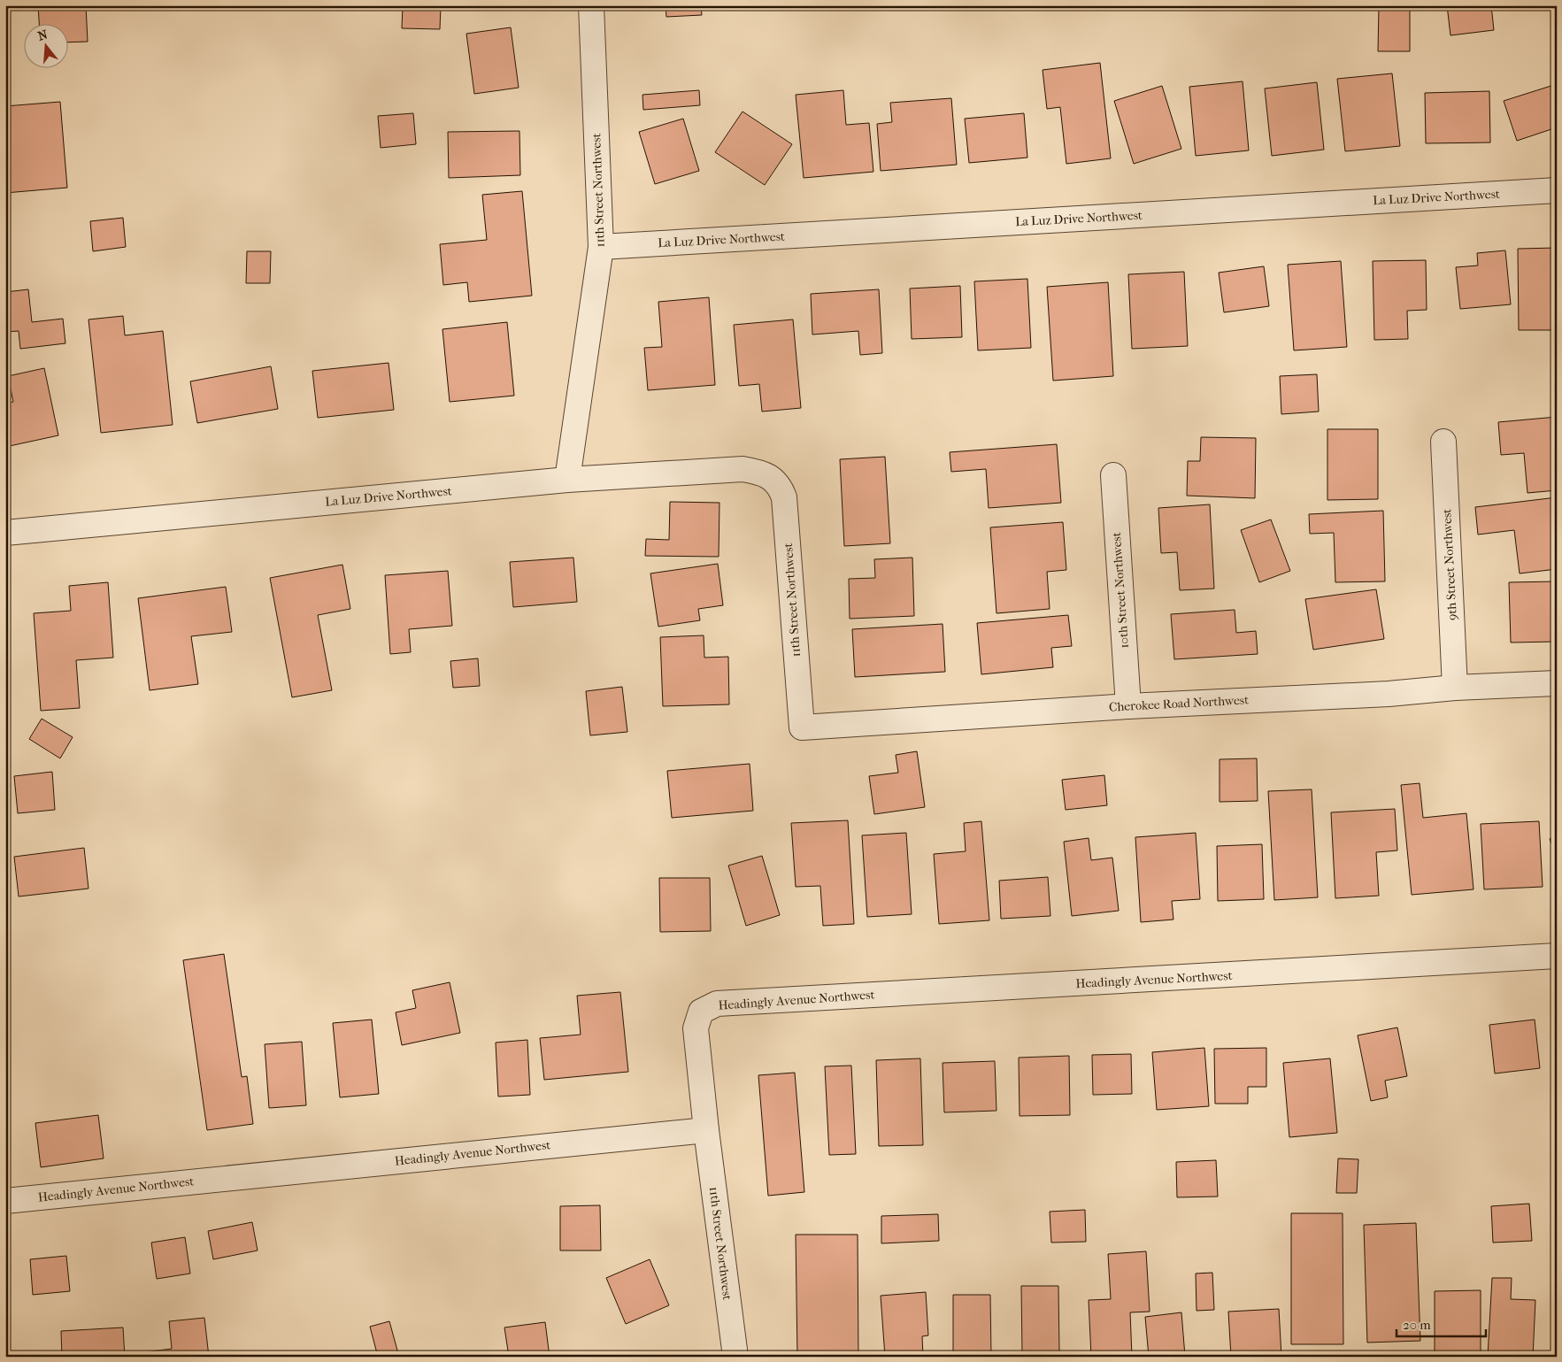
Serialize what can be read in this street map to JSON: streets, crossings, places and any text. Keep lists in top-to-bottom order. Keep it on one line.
{"streets":{"street":["11th Street Northwest","La Luz Drive Northwest","9th Street Northwest","10th Street Northwest","Cherokee Road Northwest","Headingly Avenue Northwest"]},"crossings":[["11th Street Northwest","La Luz Drive Northwest"],["11th Street Northwest","Cherokee Road Northwest"],["11th Street Northwest","Headingly Avenue Northwest"],["9th Street Northwest","Cherokee Road Northwest"],["10th Street Northwest","Cherokee Road Northwest"]],"scale_bar":"20 m","north":"top"}
